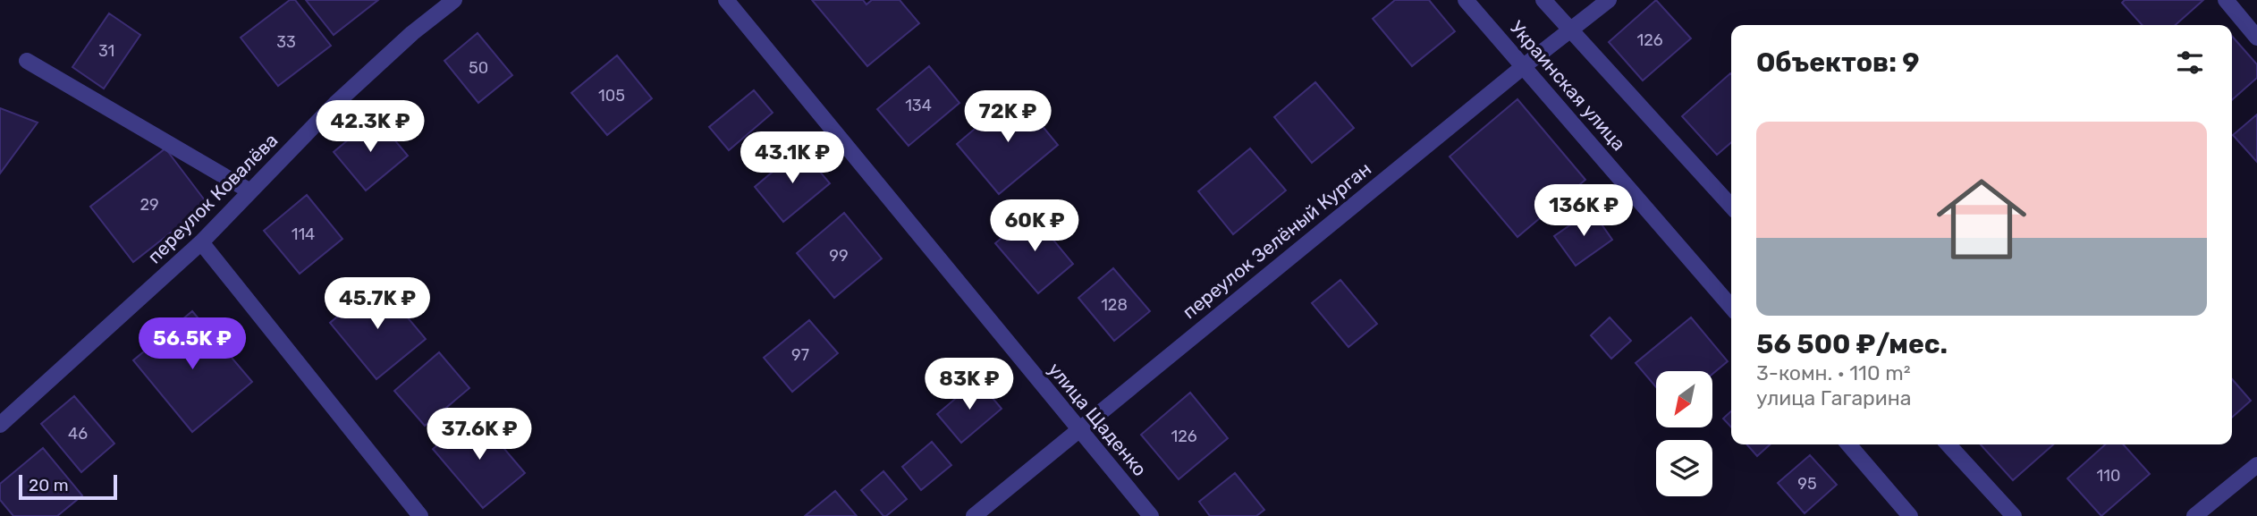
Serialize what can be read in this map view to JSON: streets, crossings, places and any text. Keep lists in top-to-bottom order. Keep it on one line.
{"streets":{"street":["Украинская улица","переулок Ковалёва","переулок Зелёный Курган","улица Щаденко"]},"crossings":[["Украинская улица","переулок Зелёный Курган"],["переулок Зелёный Курган","улица Щаденко"]],"house_numbers":["126","33","31","50","105","134","29","114","99","128","97","46","126","110","95"],"scale_bar":"20 m","north":"bottom left","page":{"heading":"Объектов: 9","price":["72K ₽","42.3K ₽","43.1K ₽","136K ₽","60K ₽","45.7K ₽","56.5K ₽","83K ₽","37.6K ₽"],"list":[{"name":"56 500 ₽/мес.","note":"3-комн. · 110 m² · улица Гагарина"}],"scale":"20 m"}}
